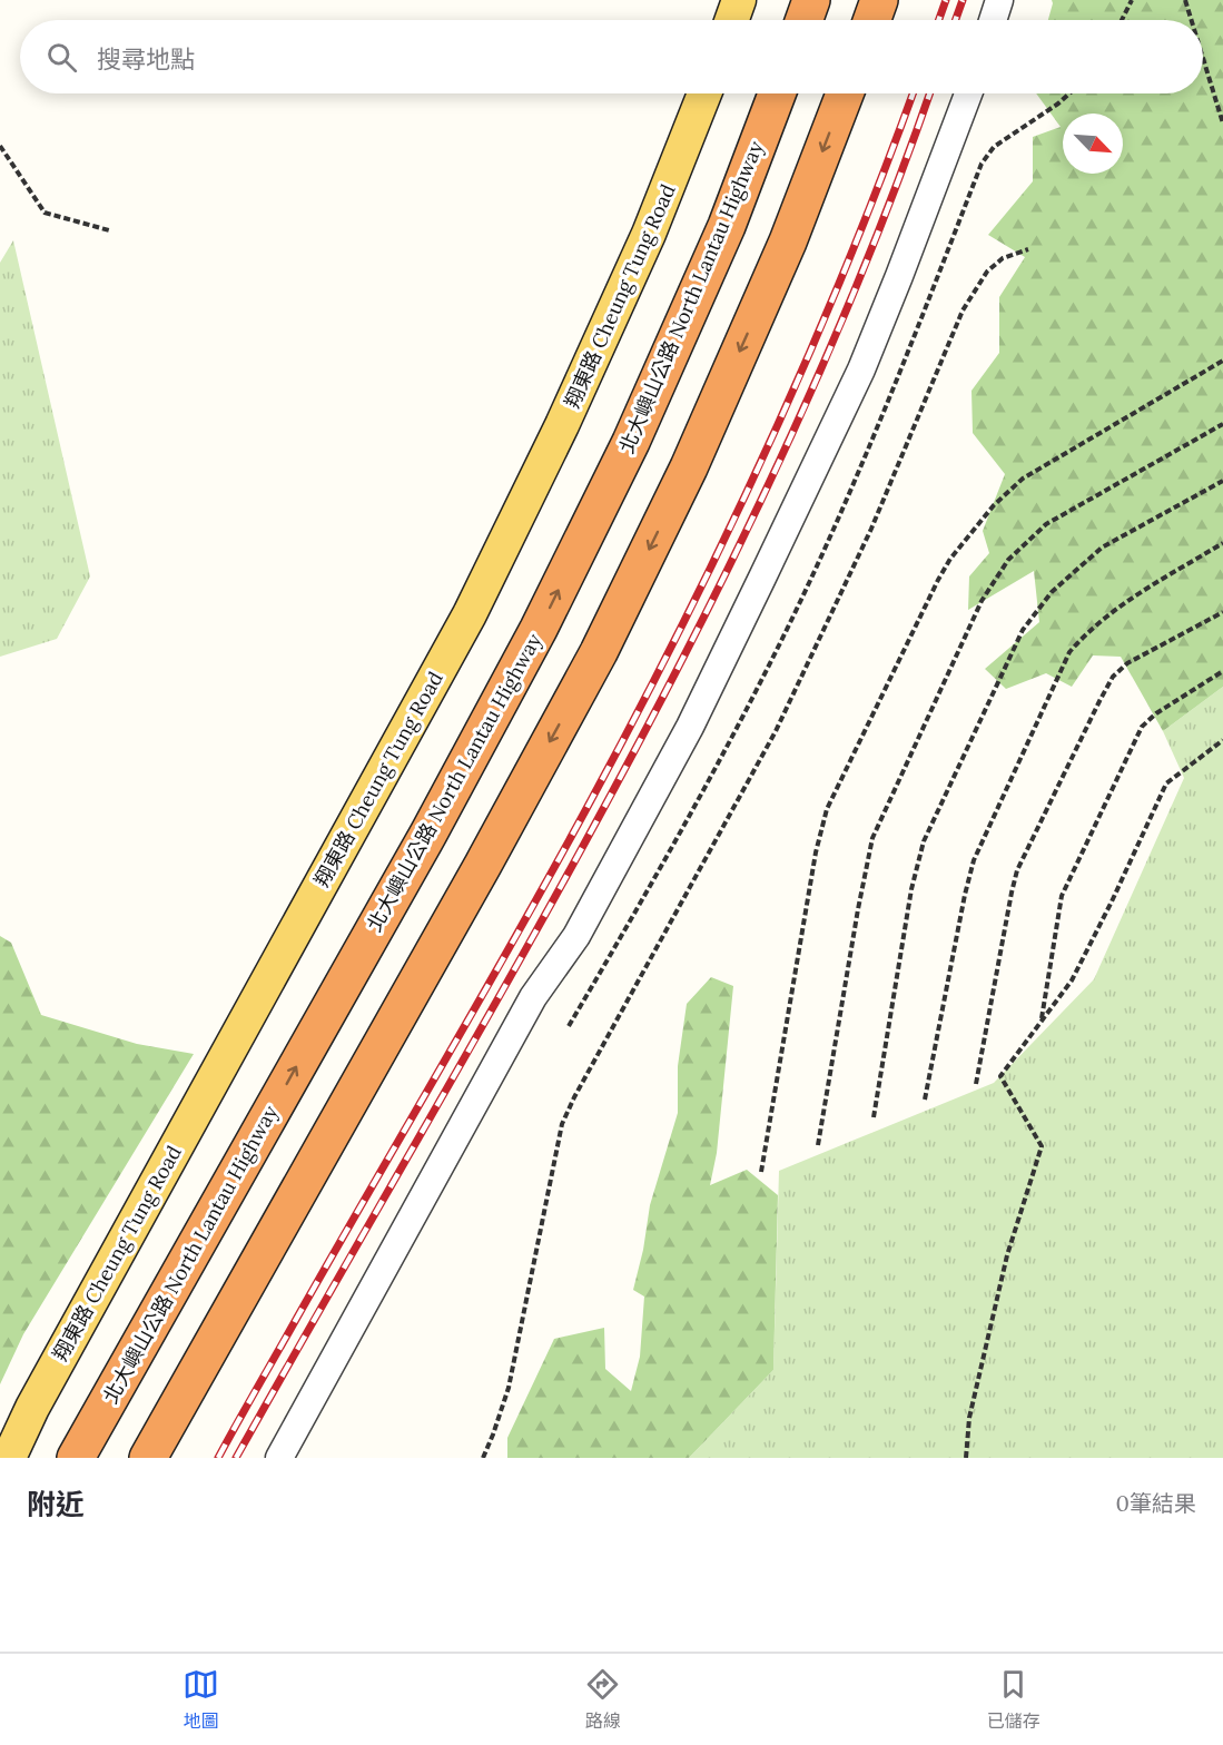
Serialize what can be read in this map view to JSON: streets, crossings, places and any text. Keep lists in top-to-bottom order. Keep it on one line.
{"streets":{"highway":["北大嶼山公路 North Lantau Highway"],"main road":["翔東路 Cheung Tung Road"]},"north":"bottom right","page":{"search":"搜尋地點","heading":["附近","0筆結果"],"nav":["地圖","路線","已儲存"]}}
